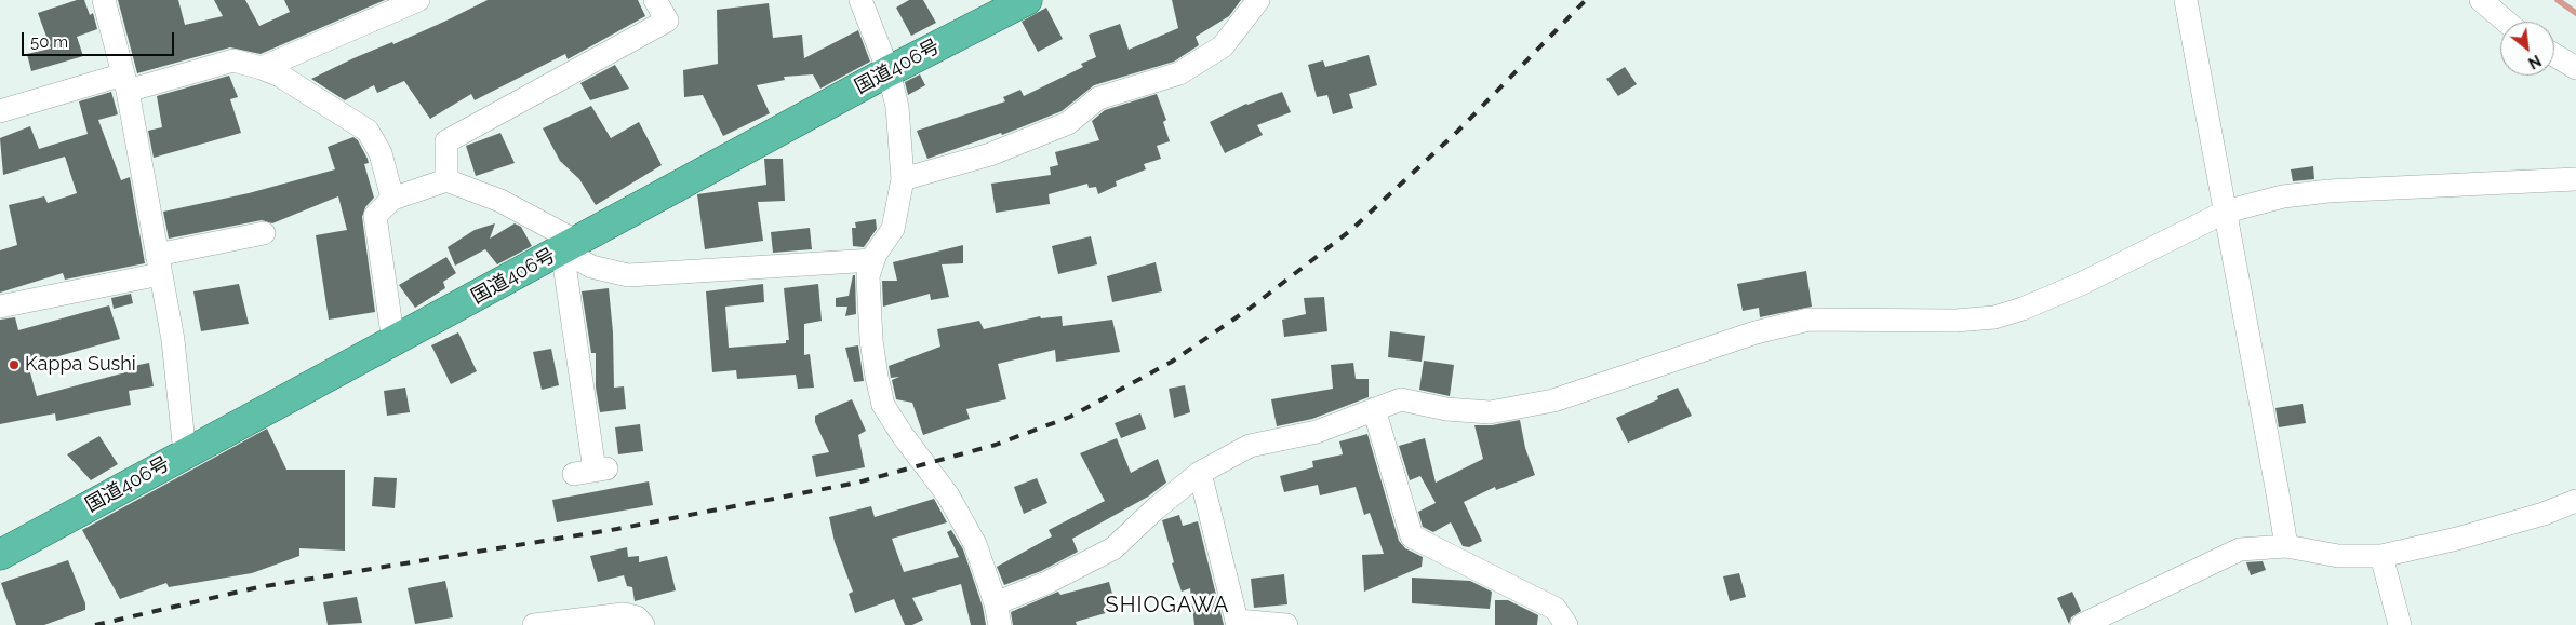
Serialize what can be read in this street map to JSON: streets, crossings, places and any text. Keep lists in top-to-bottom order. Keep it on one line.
{"streets":{"highway":["国道406号"]},"districts":["SHIOGAWA"],"places":["Kappa Sushi"],"scale_bar":"50 m","north":"bottom right"}
